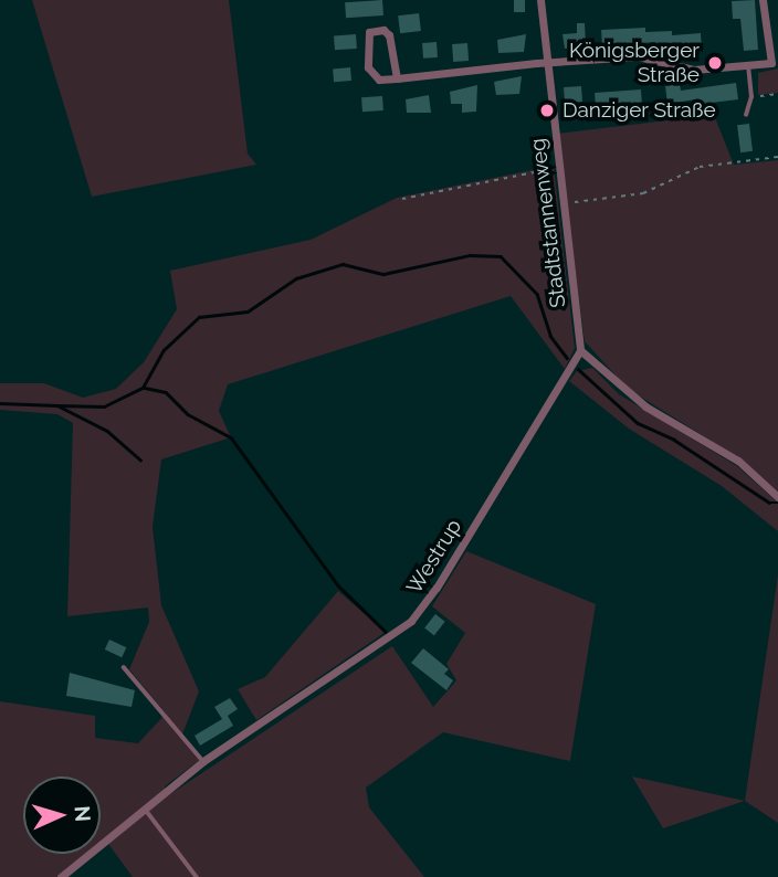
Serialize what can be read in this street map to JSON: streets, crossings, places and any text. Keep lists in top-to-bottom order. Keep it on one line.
{"streets":{"street":["Stadtstannenweg","Westrup"]},"crossings":[["Stadtstannenweg","Westrup"]],"places":["Königsberger Straße","Danziger Straße"],"north":"right"}
